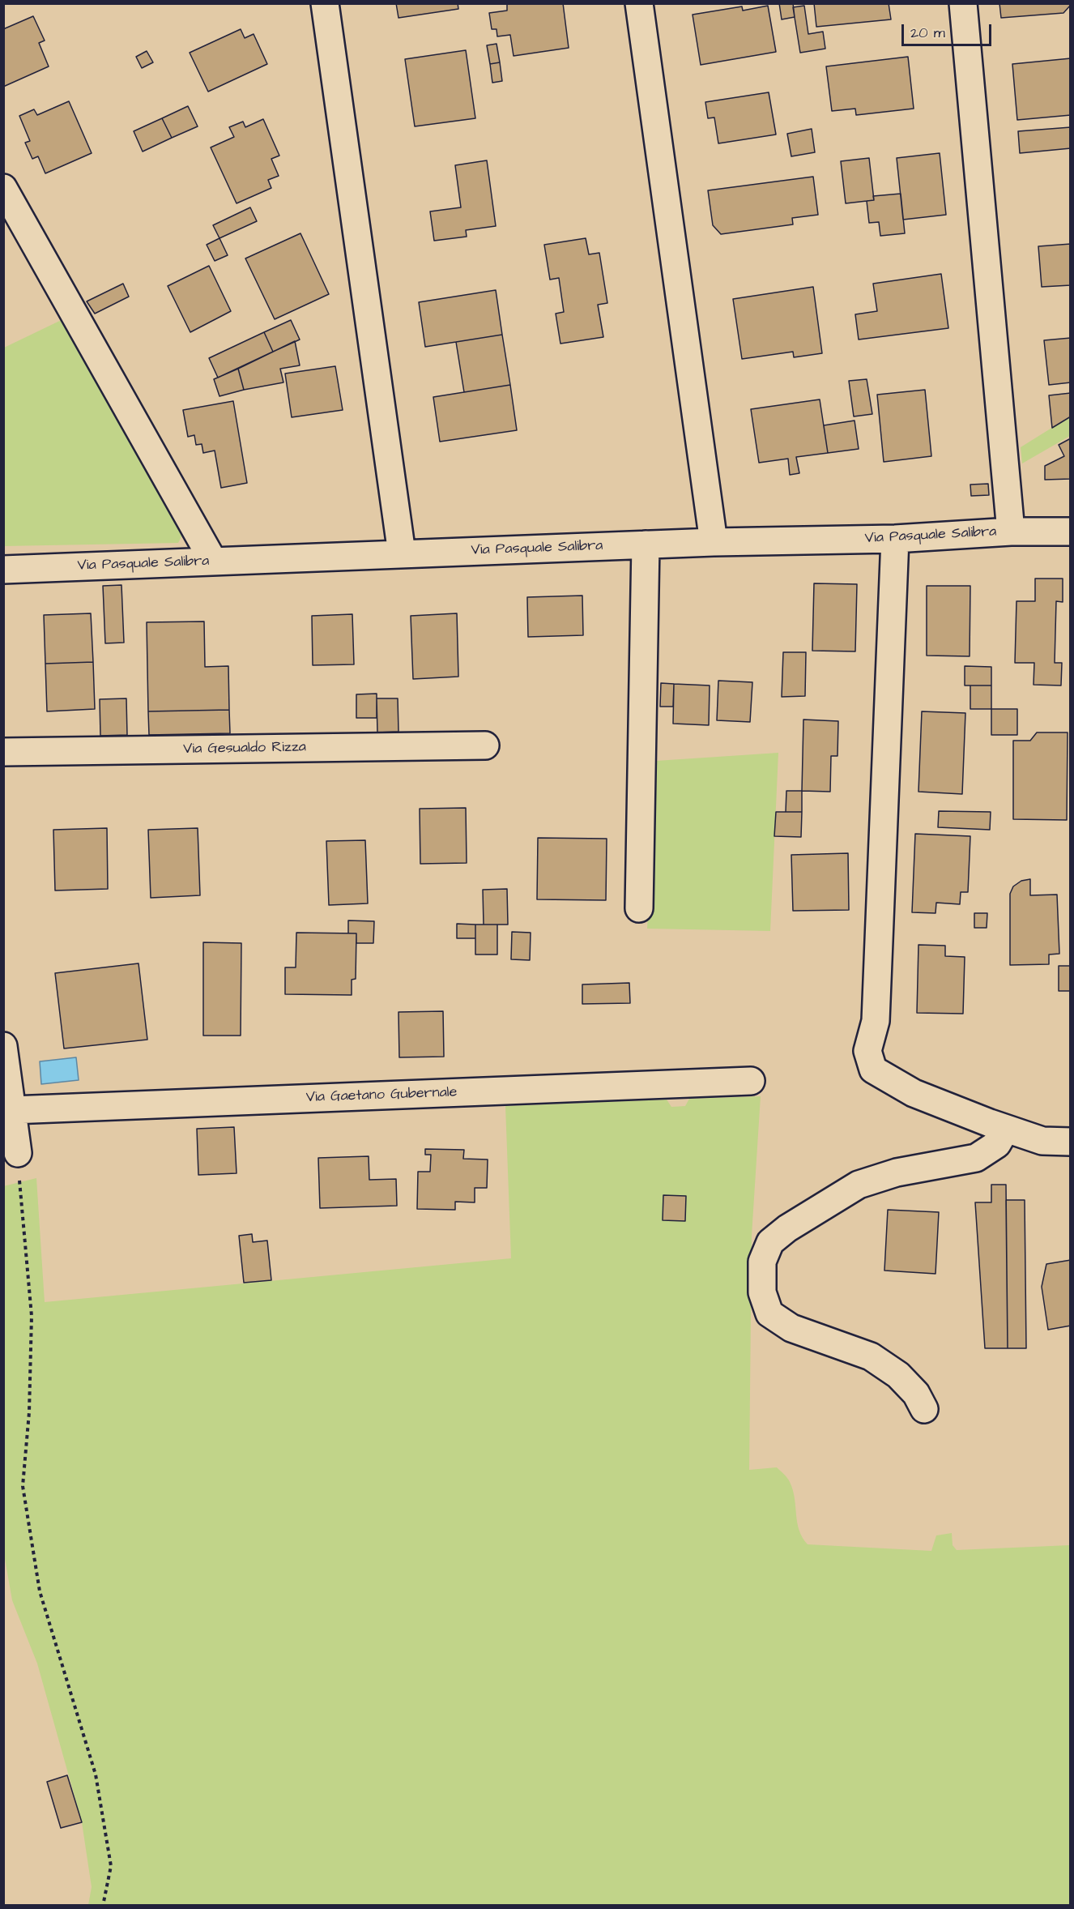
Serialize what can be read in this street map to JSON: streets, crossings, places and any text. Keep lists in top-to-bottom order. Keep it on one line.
{"streets":{"street":["Via Pasquale Salibra","Via Gesualdo Rizza","Via Gaetano Gubernale"]},"scale_bar":"20 m"}
